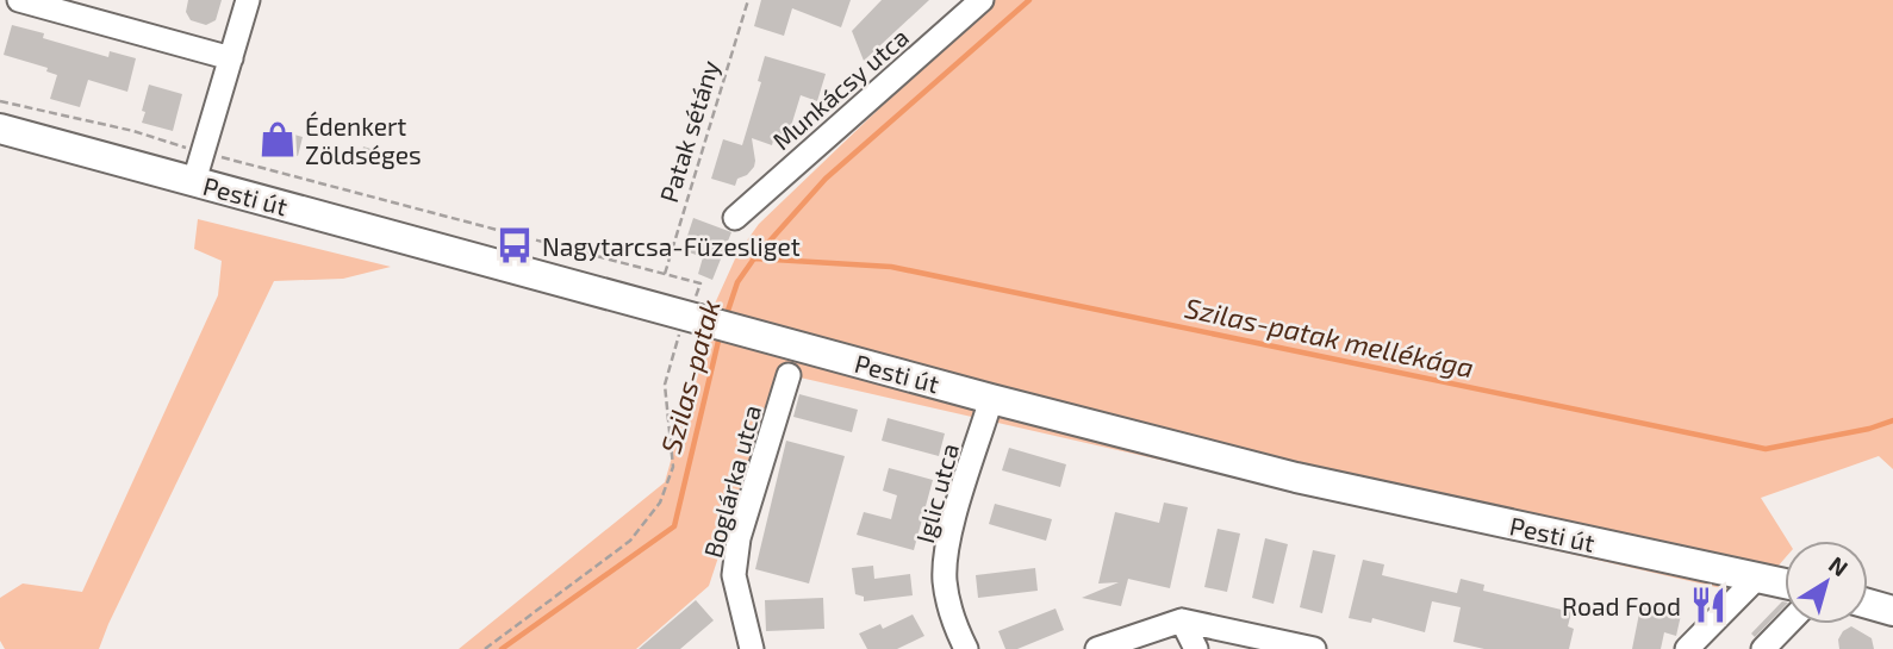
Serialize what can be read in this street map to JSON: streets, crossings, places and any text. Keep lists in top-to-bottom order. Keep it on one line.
{"streets":{"main road":["Pesti út"],"street":["Munkácsy utca","Boglárka utca","Iglic utca"],"path":["Patak sétány"]},"crossings":[["Pesti út","Iglic utca"]],"water":["Szilas-patak mellékága","Szilas-patak"],"places":{"shop":["Édenkert Zöldséges"],"bus stop":["Nagytarcsa-Füzesliget"],"restaurant":["Road Food"]},"north":"top right"}
